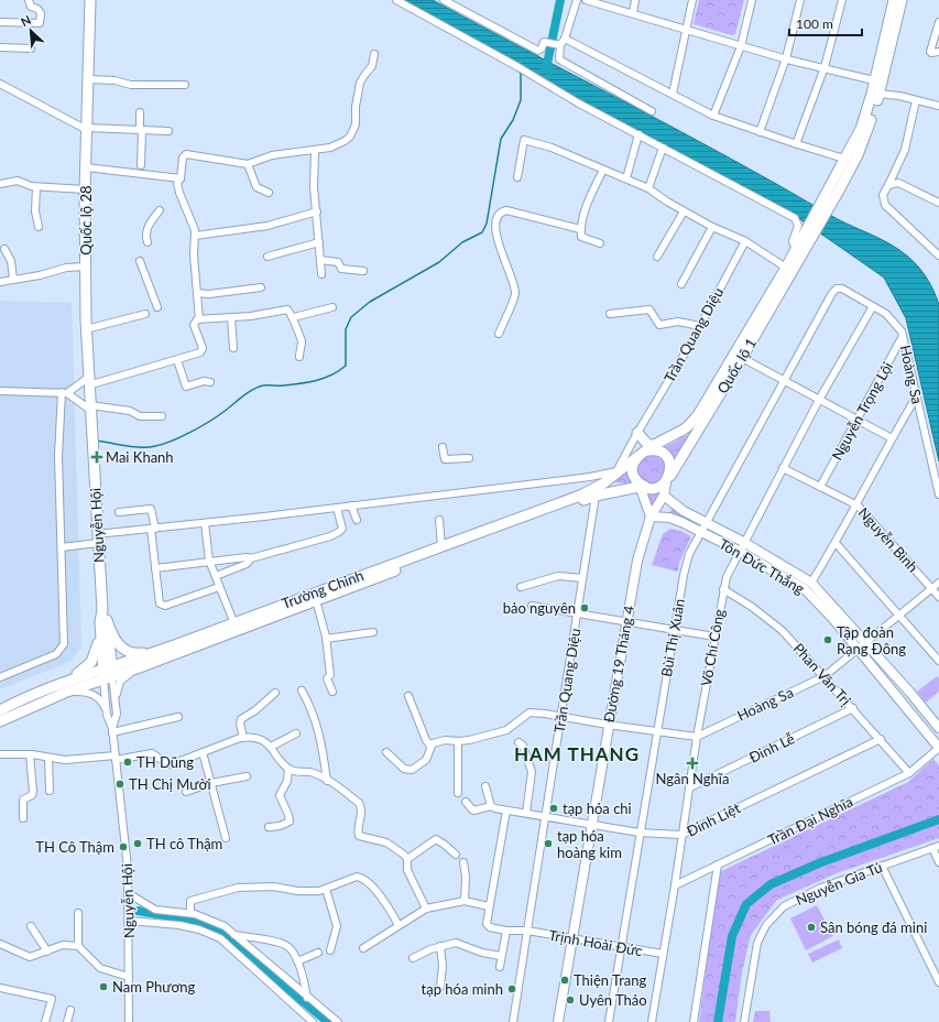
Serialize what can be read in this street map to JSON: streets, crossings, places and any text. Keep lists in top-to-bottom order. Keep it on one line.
{"streets":{"highway":["Quốc lộ 28","Quốc lộ 1","Nguyễn Hội","Trường Chinh"],"main road":["Tôn Đức Thắng","Đường 19 Tháng 4"],"street":["Trần Quang Diệu","Hoàng Sa","Nguyễn Trọng Lội","Nguyễn Bình","Bùi Thị Xuân","Võ Chí Công","Phan Văn Trị","Đinh Lễ","Đinh Liệt","Trần Đại Nghĩa","Nguyễn Gia Tú","Trịnh Hoài Đức"]},"crossings":[["Quốc lộ 28","Nguyễn Hội"],["Trần Quang Diệu","Trường Chinh"],["Trần Quang Diệu","Đinh Liệt"],["Trần Quang Diệu","Trịnh Hoài Đức"],["Quốc lộ 1","Trường Chinh"],["Quốc lộ 1","Đường 19 Tháng 4"],["Hoàng Sa","Nguyễn Trọng Lội"],["Hoàng Sa","Nguyễn Bình"],["Hoàng Sa","Tôn Đức Thắng"],["Hoàng Sa","Bùi Thị Xuân"],["Hoàng Sa","Võ Chí Công"],["Hoàng Sa","Phan Văn Trị"],["Nguyễn Trọng Lội","Nguyễn Bình"],["Nguyễn Hội","Trường Chinh"],["Nguyễn Bình","Võ Chí Công"],["Tôn Đức Thắng","Bùi Thị Xuân"],["Tôn Đức Thắng","Võ Chí Công"],["Tôn Đức Thắng","Đường 19 Tháng 4"],["Tôn Đức Thắng","Trần Đại Nghĩa"],["Trường Chinh","Đường 19 Tháng 4"],["Bùi Thị Xuân","Đinh Liệt"],["Bùi Thị Xuân","Trịnh Hoài Đức"],["Võ Chí Công","Phan Văn Trị"],["Võ Chí Công","Đinh Lễ"],["Võ Chí Công","Đinh Liệt"],["Võ Chí Công","Trần Đại Nghĩa"],["Võ Chí Công","Trịnh Hoài Đức"],["Đường 19 Tháng 4","Đinh Liệt"],["Đường 19 Tháng 4","Trịnh Hoài Đức"],["Phan Văn Trị","Đinh Lễ"],["Phan Văn Trị","Đinh Liệt"],["Phan Văn Trị","Trần Đại Nghĩa"]],"districts":["HAM THANG"],"places":{"health":["Mai Khanh","Ngân Nghĩa"],"other":["bảo nguyên","Tập đoàn Rạng Đông","TH Dũng","TH Chị Mười","tạp hóa chi","TH cô Thậm","tạp hóa hoàng kim","TH Cô Thậm","Sân bóng đá mini","Thiện Trang","Nam Phương","tạp hóa minh","Uyên Thảo"]},"scale_bar":"100 m","north":"top left"}
